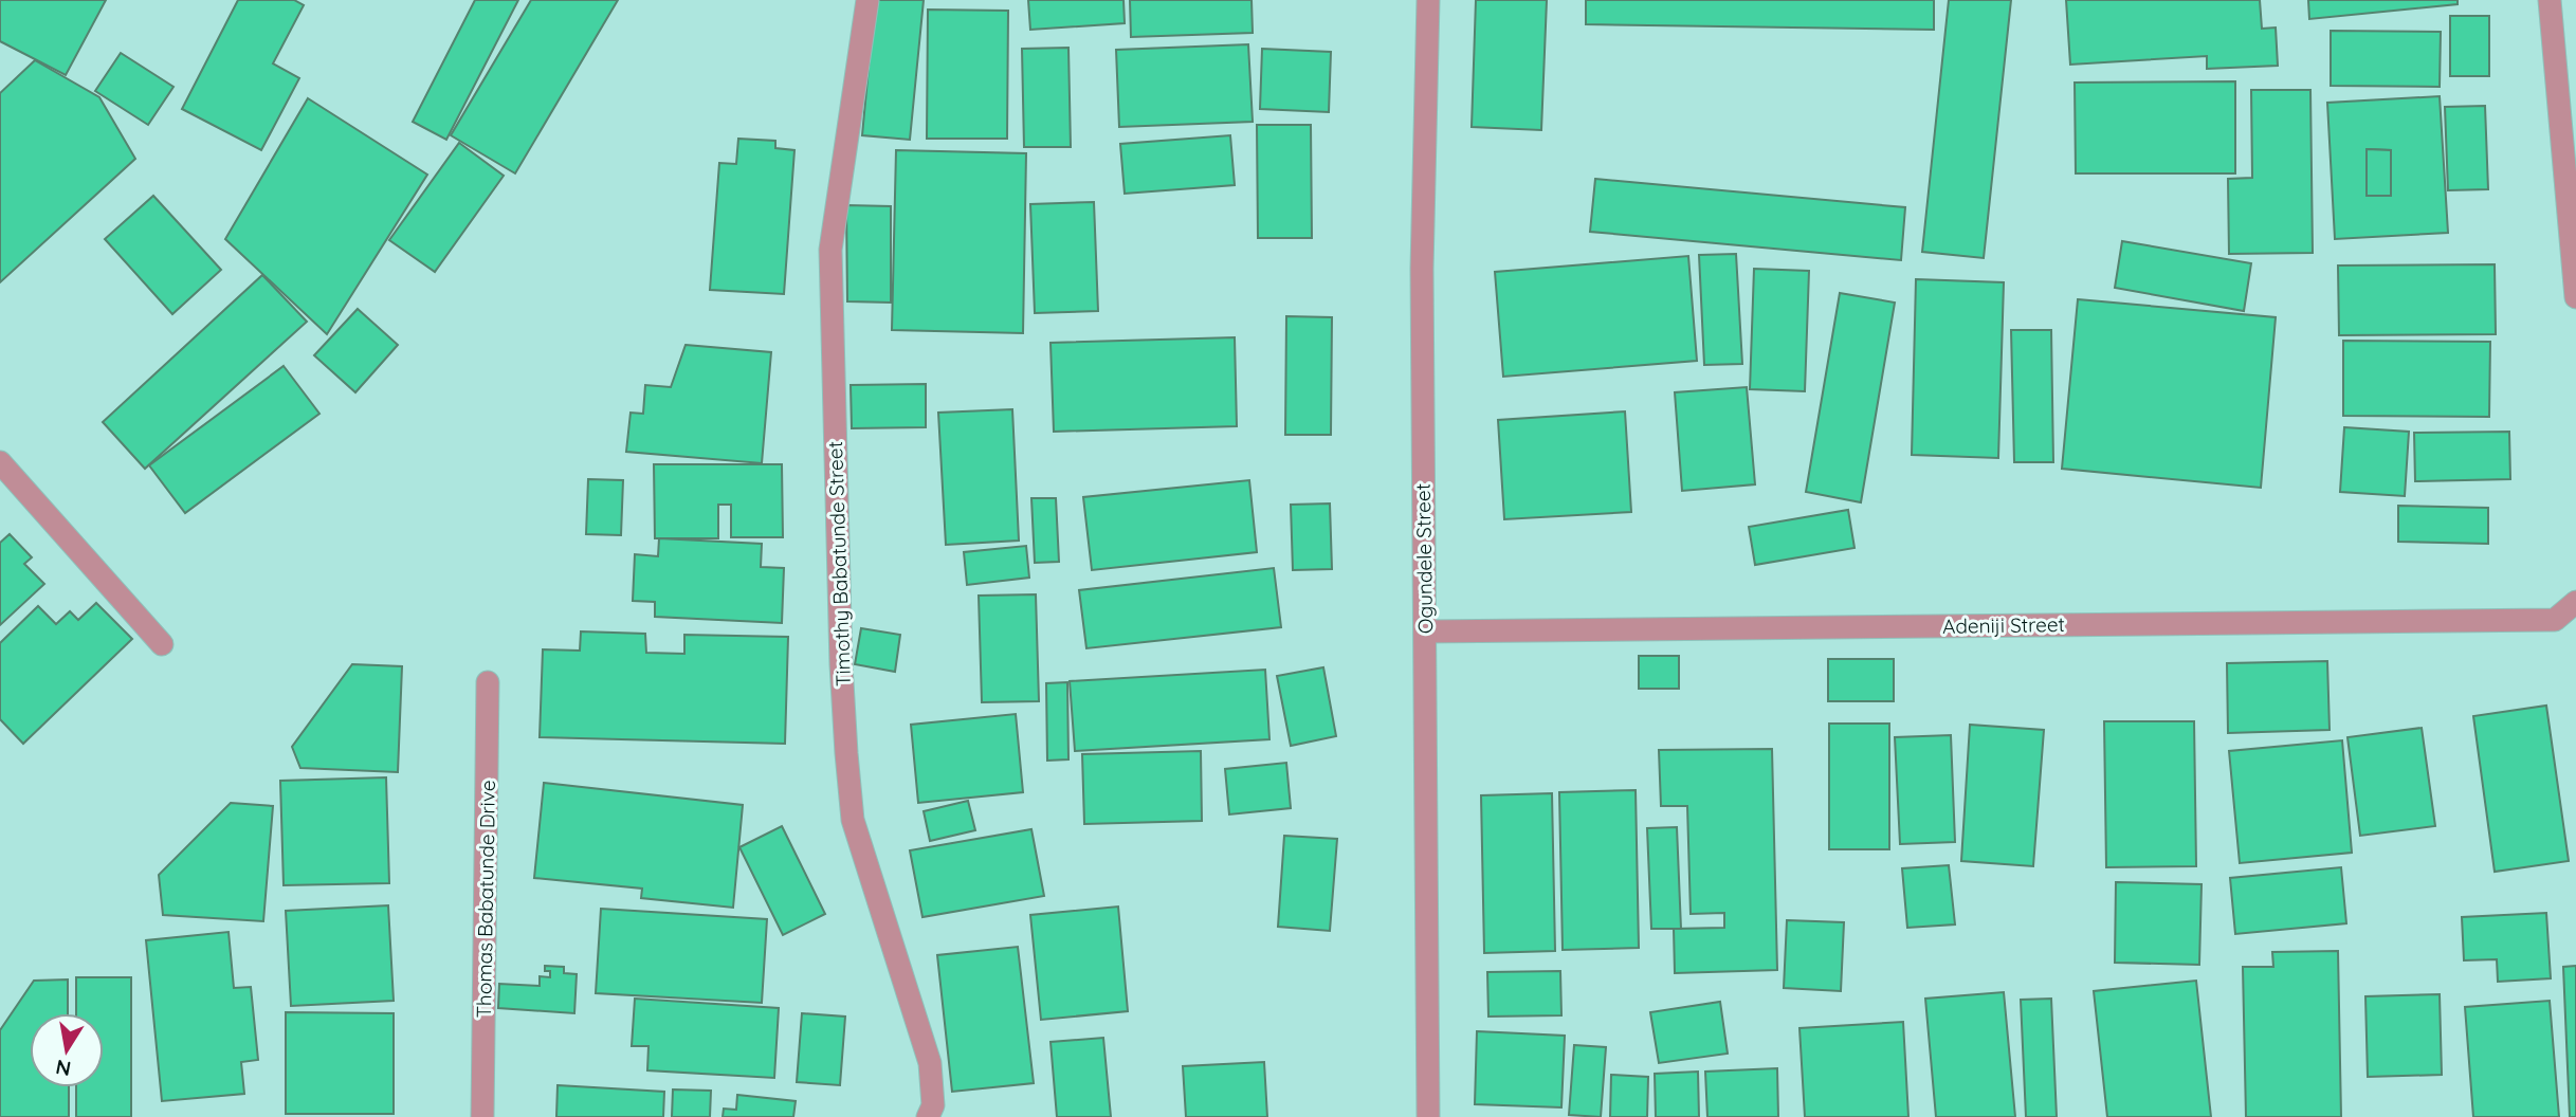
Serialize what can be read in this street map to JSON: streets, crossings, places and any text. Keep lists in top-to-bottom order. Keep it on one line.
{"streets":{"street":["Ogundele Street","Timothy Babatunde Street","Adeniji Street","Thomas Babatunde Drive"]},"crossings":[["Ogundele Street","Adeniji Street"]],"north":"bottom"}
